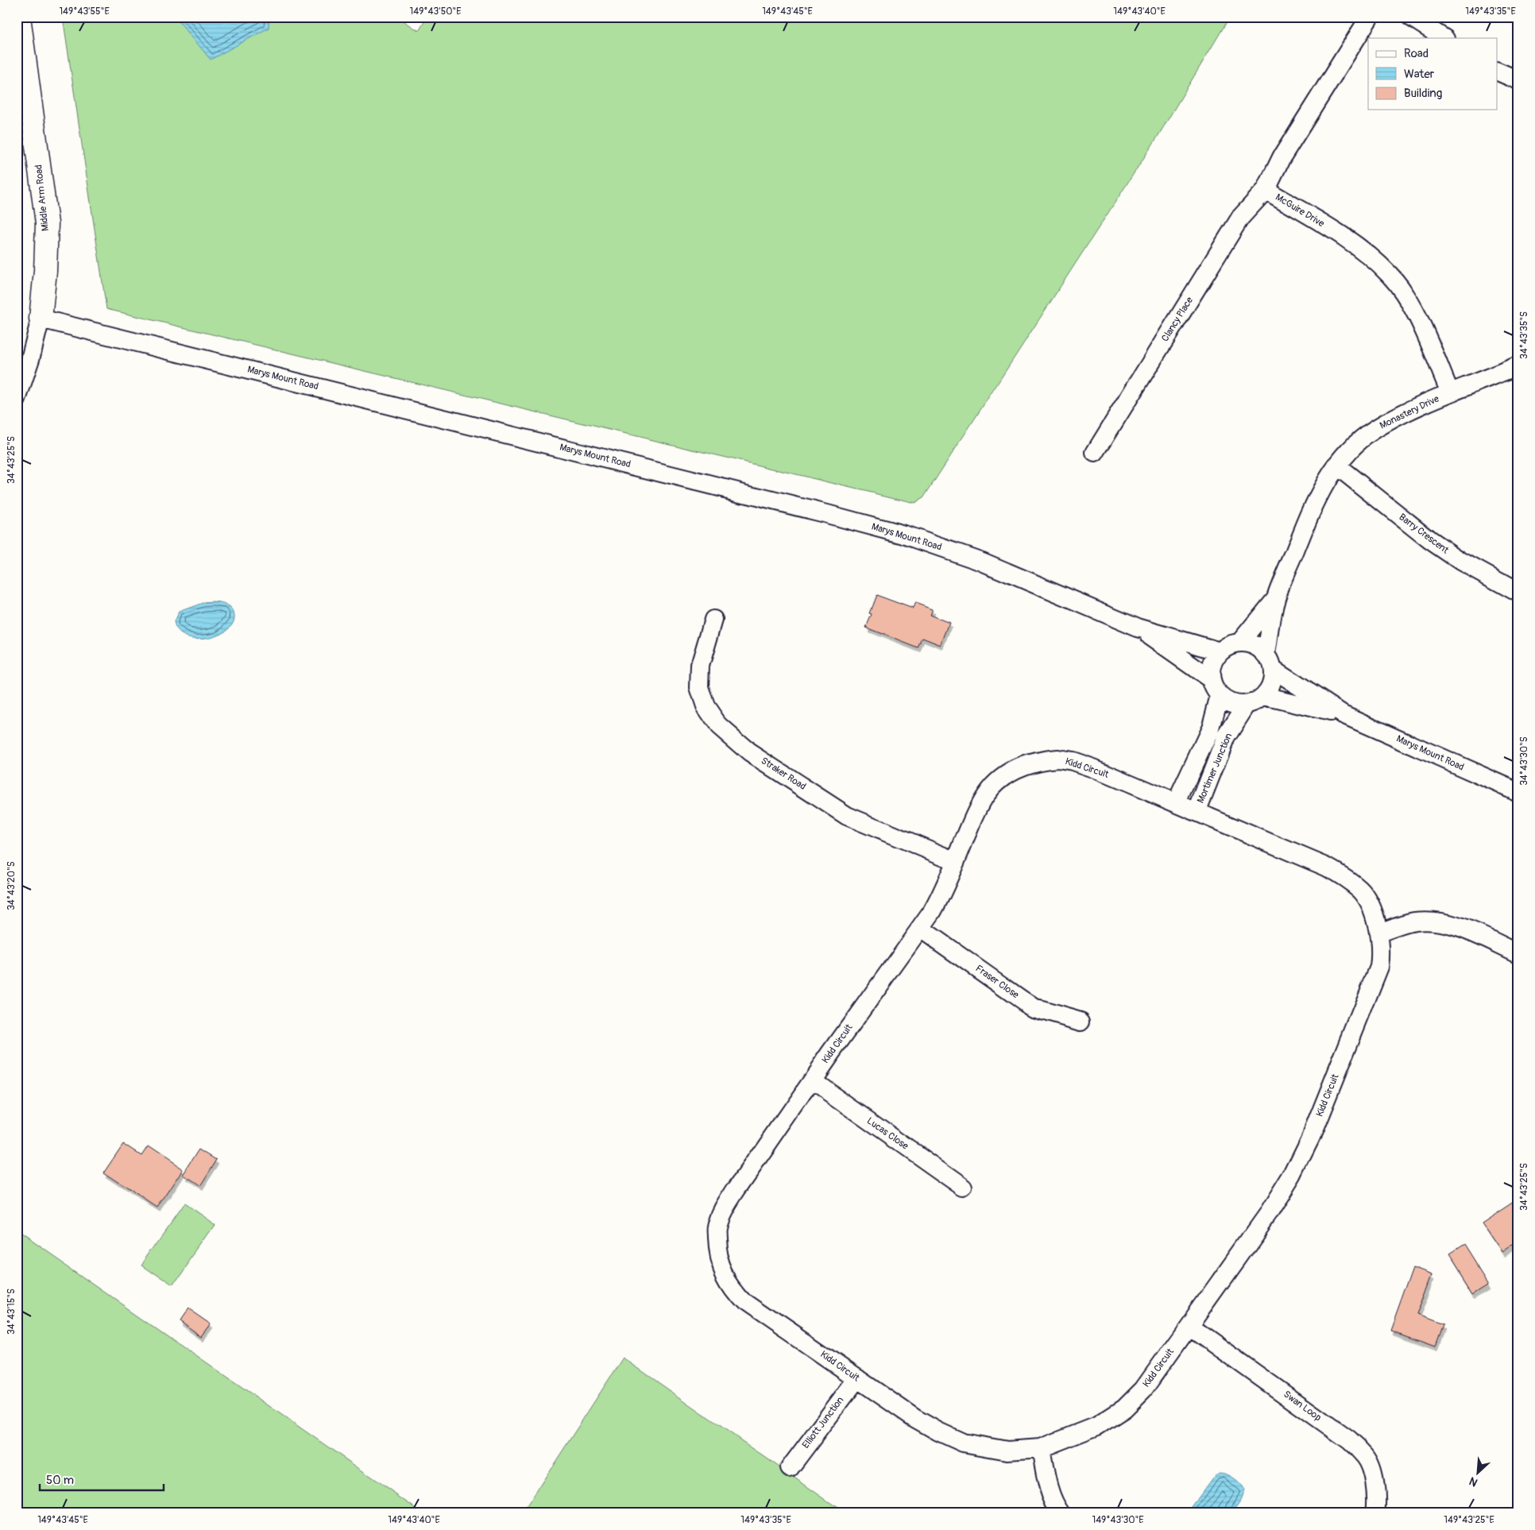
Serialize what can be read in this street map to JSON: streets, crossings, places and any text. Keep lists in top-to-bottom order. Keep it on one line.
{"streets":{"main road":["Middle Arm Road"],"street":["McGuire Drive","Clancy Place","Marys Mount Road","Monastery Drive","Barry Crescent","Kidd Circuit","Mortimer Junction","Straker Road","Fraser Close","Lucas Close","Swan Loop","Elliott Junction"]},"crossings":[["Middle Arm Road","Marys Mount Road"],["McGuire Drive","Clancy Place"],["McGuire Drive","Monastery Drive"],["Marys Mount Road","Monastery Drive"],["Marys Mount Road","Mortimer Junction"],["Monastery Drive","Barry Crescent"],["Monastery Drive","Mortimer Junction"],["Kidd Circuit","Mortimer Junction"],["Kidd Circuit","Straker Road"],["Kidd Circuit","Fraser Close"],["Kidd Circuit","Lucas Close"],["Kidd Circuit","Swan Loop"],["Kidd Circuit","Elliott Junction"]],"legend":["Road","Water","Building"],"scale_bar":"50 m","north":"bottom left","coordinates":["149°43'55\"E","149°43'50\"E","149°43'45\"E","149°43'40\"E","149°43'35\"E","34°43'35\"S","34°43'25\"S","34°43'30\"S","34°43'20\"S","34°43'15\"S","149°43'30\"E","149°43'25\"E"]}
